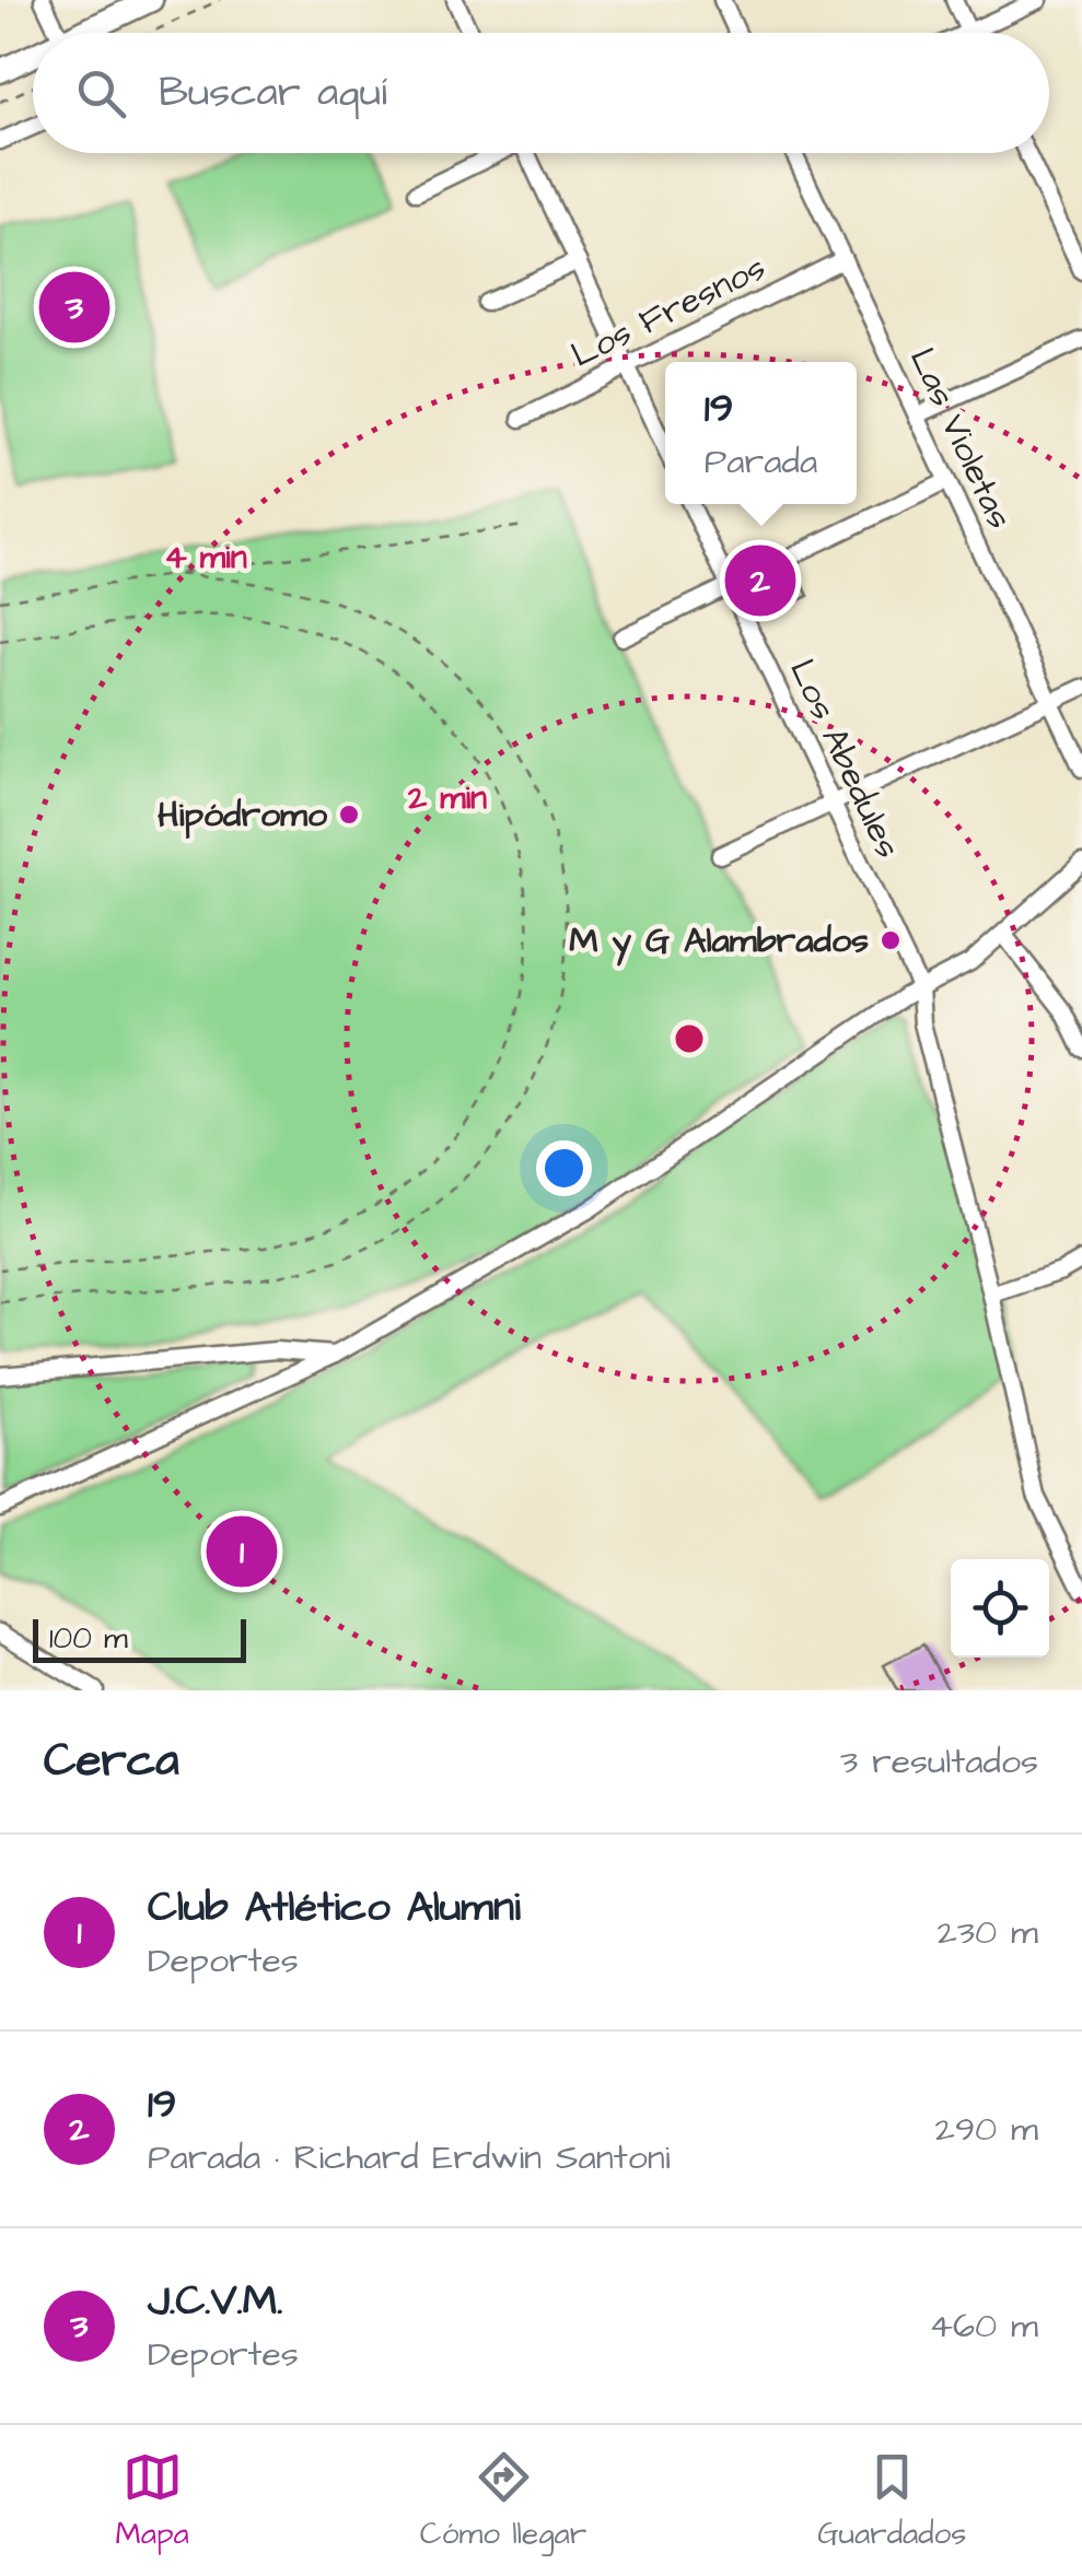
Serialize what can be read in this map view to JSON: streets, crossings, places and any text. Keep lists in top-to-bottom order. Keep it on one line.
{"streets":{"street":["Los Fresnos","Las Violetas","Los Abedules"]},"crossings":[["Los Fresnos","Las Violetas"]],"places":["Hipódromo","M y G Alambrados"],"scale_bar":"100 m","page":{"search":"Buscar aquí","pins":["3","2","1"],"popup":["19","Parada"],"scale":"100 m","heading":["Cerca","3 resultados"],"list":[{"mark":"1","name":"Club Atlético Alumni","note":"Deportes","value":"230 m"},{"mark":"2","name":"19","note":"Parada · Richard Erdwin Santoni","value":"290 m"},{"mark":"3","name":"J.C.V.M.","note":"Deportes","value":"460 m"}],"nav":["Mapa","Cómo llegar","Guardados"]},"rings":["4 min","2 min"]}
